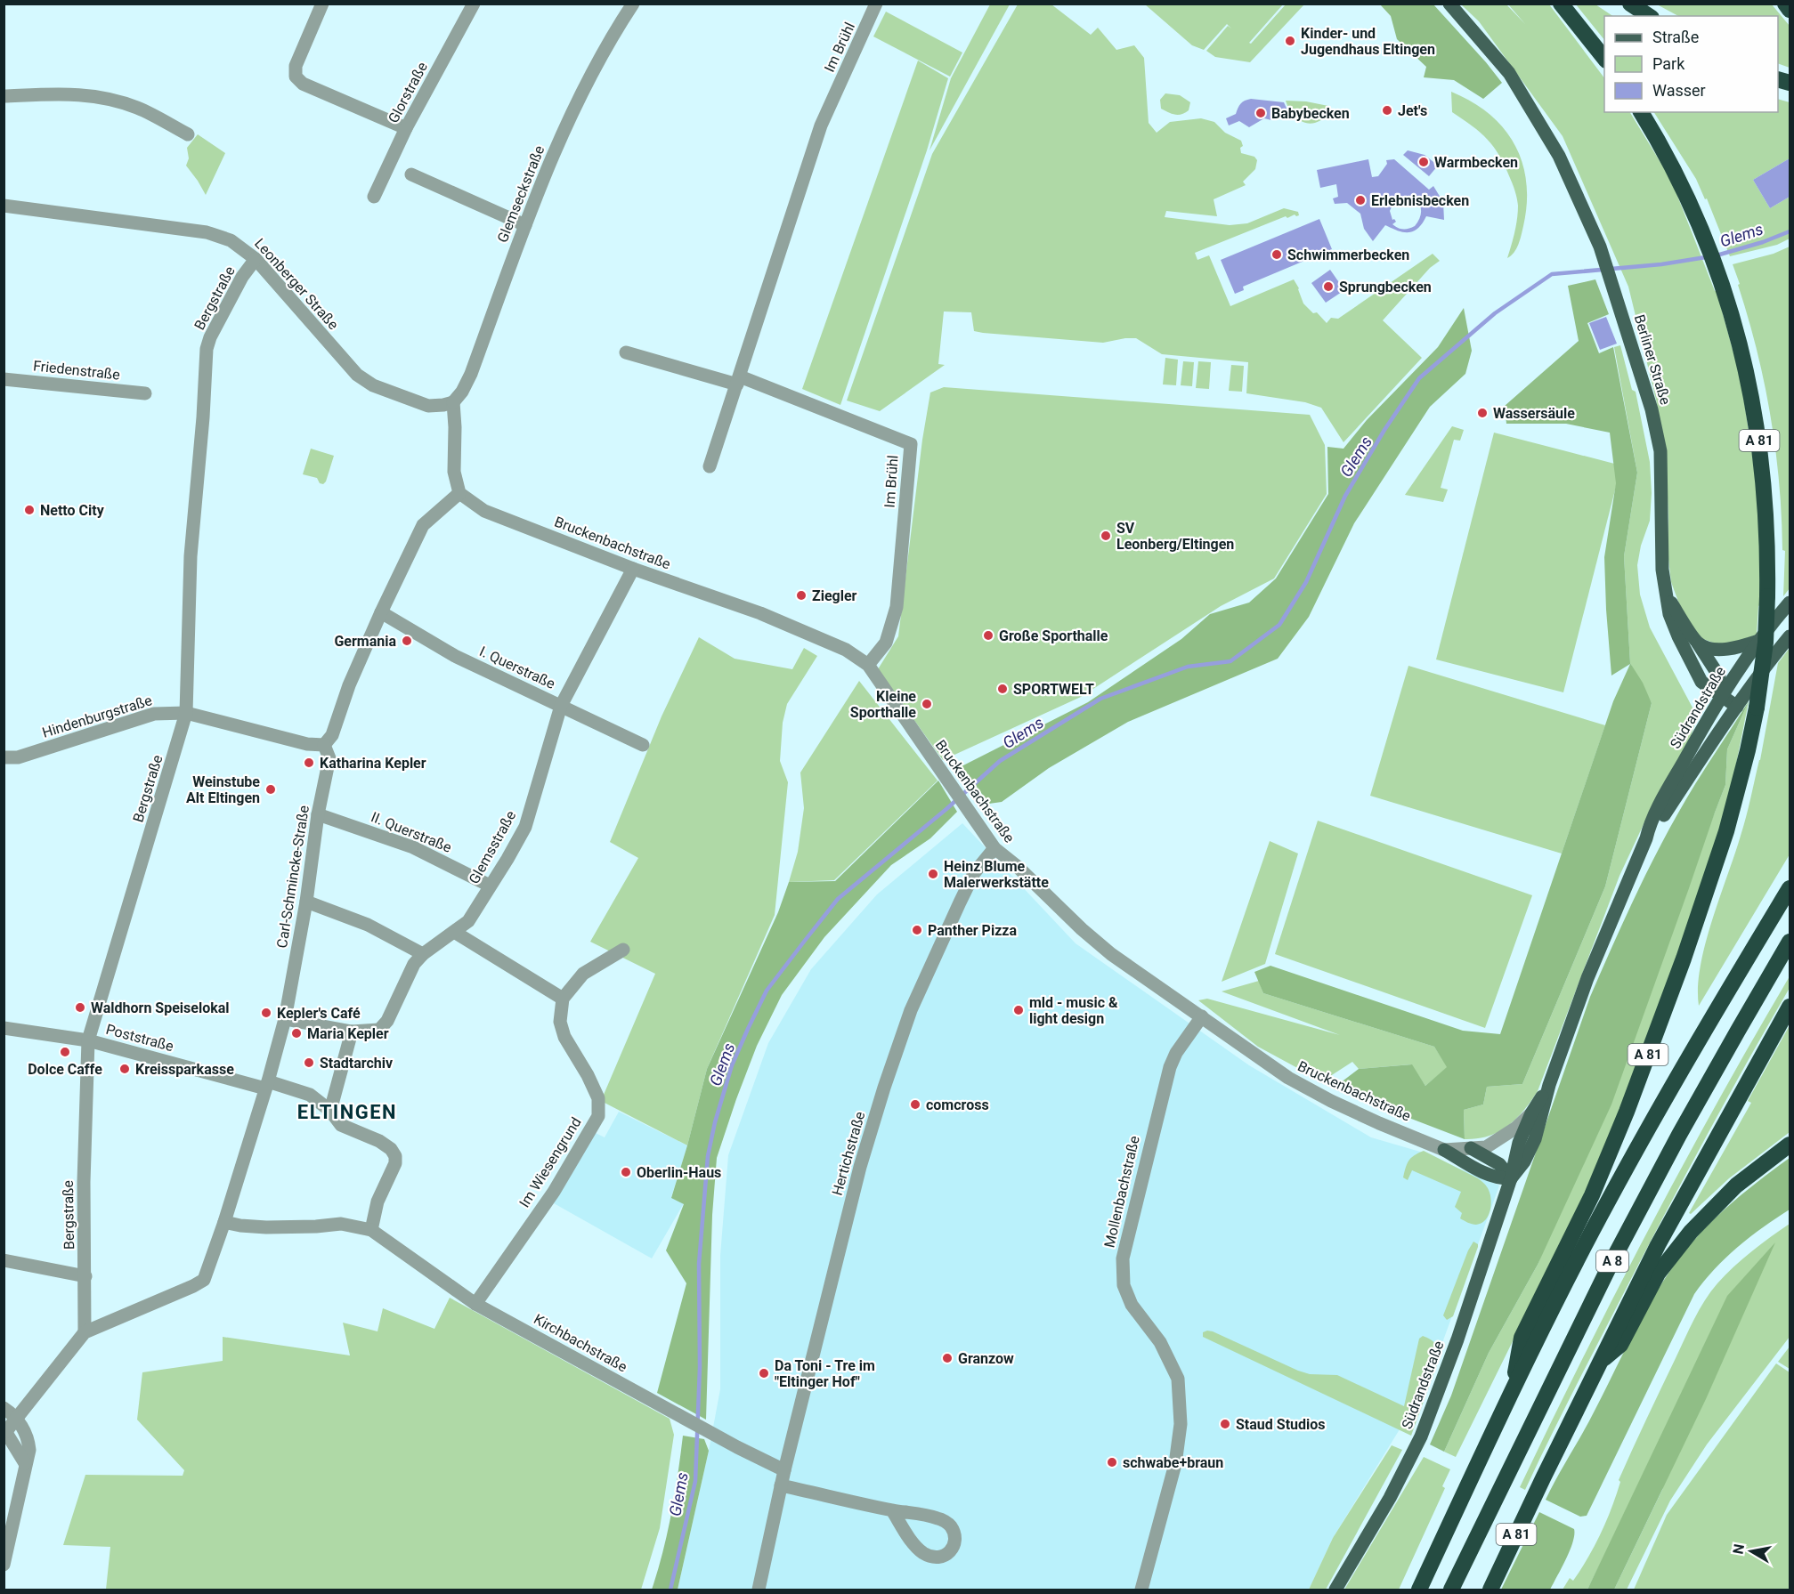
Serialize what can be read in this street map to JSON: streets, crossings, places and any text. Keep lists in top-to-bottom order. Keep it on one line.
{"streets":{"highway":["A 81","A 8"],"main road":["Berliner Straße","Südrandstraße"],"street":["Im Brühl","Glorstraße","Glemseckstraße","Leonberger Straße","Bergstraße","Friedenstraße","Bruckenbachstraße","I. Querstraße","Hindenburgstraße","II. Querstraße","Glemsstraße","Carl-Schmincke-Straße","Poststraße","Hertichstraße","Im Wiesengrund","Mollenbachstraße","Kirchbachstraße"]},"crossings":[["Im Brühl","Bruckenbachstraße"],["Glemseckstraße","Leonberger Straße"],["Leonberger Straße","Bergstraße"],["Bergstraße","Hindenburgstraße"],["Bergstraße","Carl-Schmincke-Straße"],["Bergstraße","Poststraße"],["Berliner Straße","Südrandstraße"],["A 81","A 8"],["Bruckenbachstraße","Südrandstraße"],["Bruckenbachstraße","Glemsstraße"],["Bruckenbachstraße","Hertichstraße"],["Bruckenbachstraße","Mollenbachstraße"],["I. Querstraße","Glemsstraße"],["Hindenburgstraße","Carl-Schmincke-Straße"],["II. Querstraße","Glemsstraße"],["II. Querstraße","Carl-Schmincke-Straße"],["Glemsstraße","Carl-Schmincke-Straße"],["Carl-Schmincke-Straße","Poststraße"],["Carl-Schmincke-Straße","Kirchbachstraße"],["Poststraße","Kirchbachstraße"],["Hertichstraße","Kirchbachstraße"],["Im Wiesengrund","Kirchbachstraße"]],"districts":["ELTINGEN"],"water":["Glems"],"places":["Kinder- und Jugendhaus Eltingen","Jet's","Babybecken","Warmbecken","Erlebnisbecken","Schwimmerbecken","Sprungbecken","Wassersäule","Netto City","SV Leonberg/Eltingen","Ziegler","Große Sporthalle","Germania","SPORTWELT","Kleine Sporthalle","Katharina Kepler","Weinstube Alt Eltingen","Heinz Blume Malerwerkstätte","Panther Pizza","Waldhorn Speiselokal","mld - music & light design","Kepler's Café","Maria Kepler","Dolce Caffe","Stadtarchiv","Kreissparkasse","comcross","Oberlin-Haus","Granzow","Da Toni - Tre im \"Eltinger Hof\"","Staud Studios","schwabe+braun"],"legend":["Straße","Park","Wasser"],"north":"left"}
